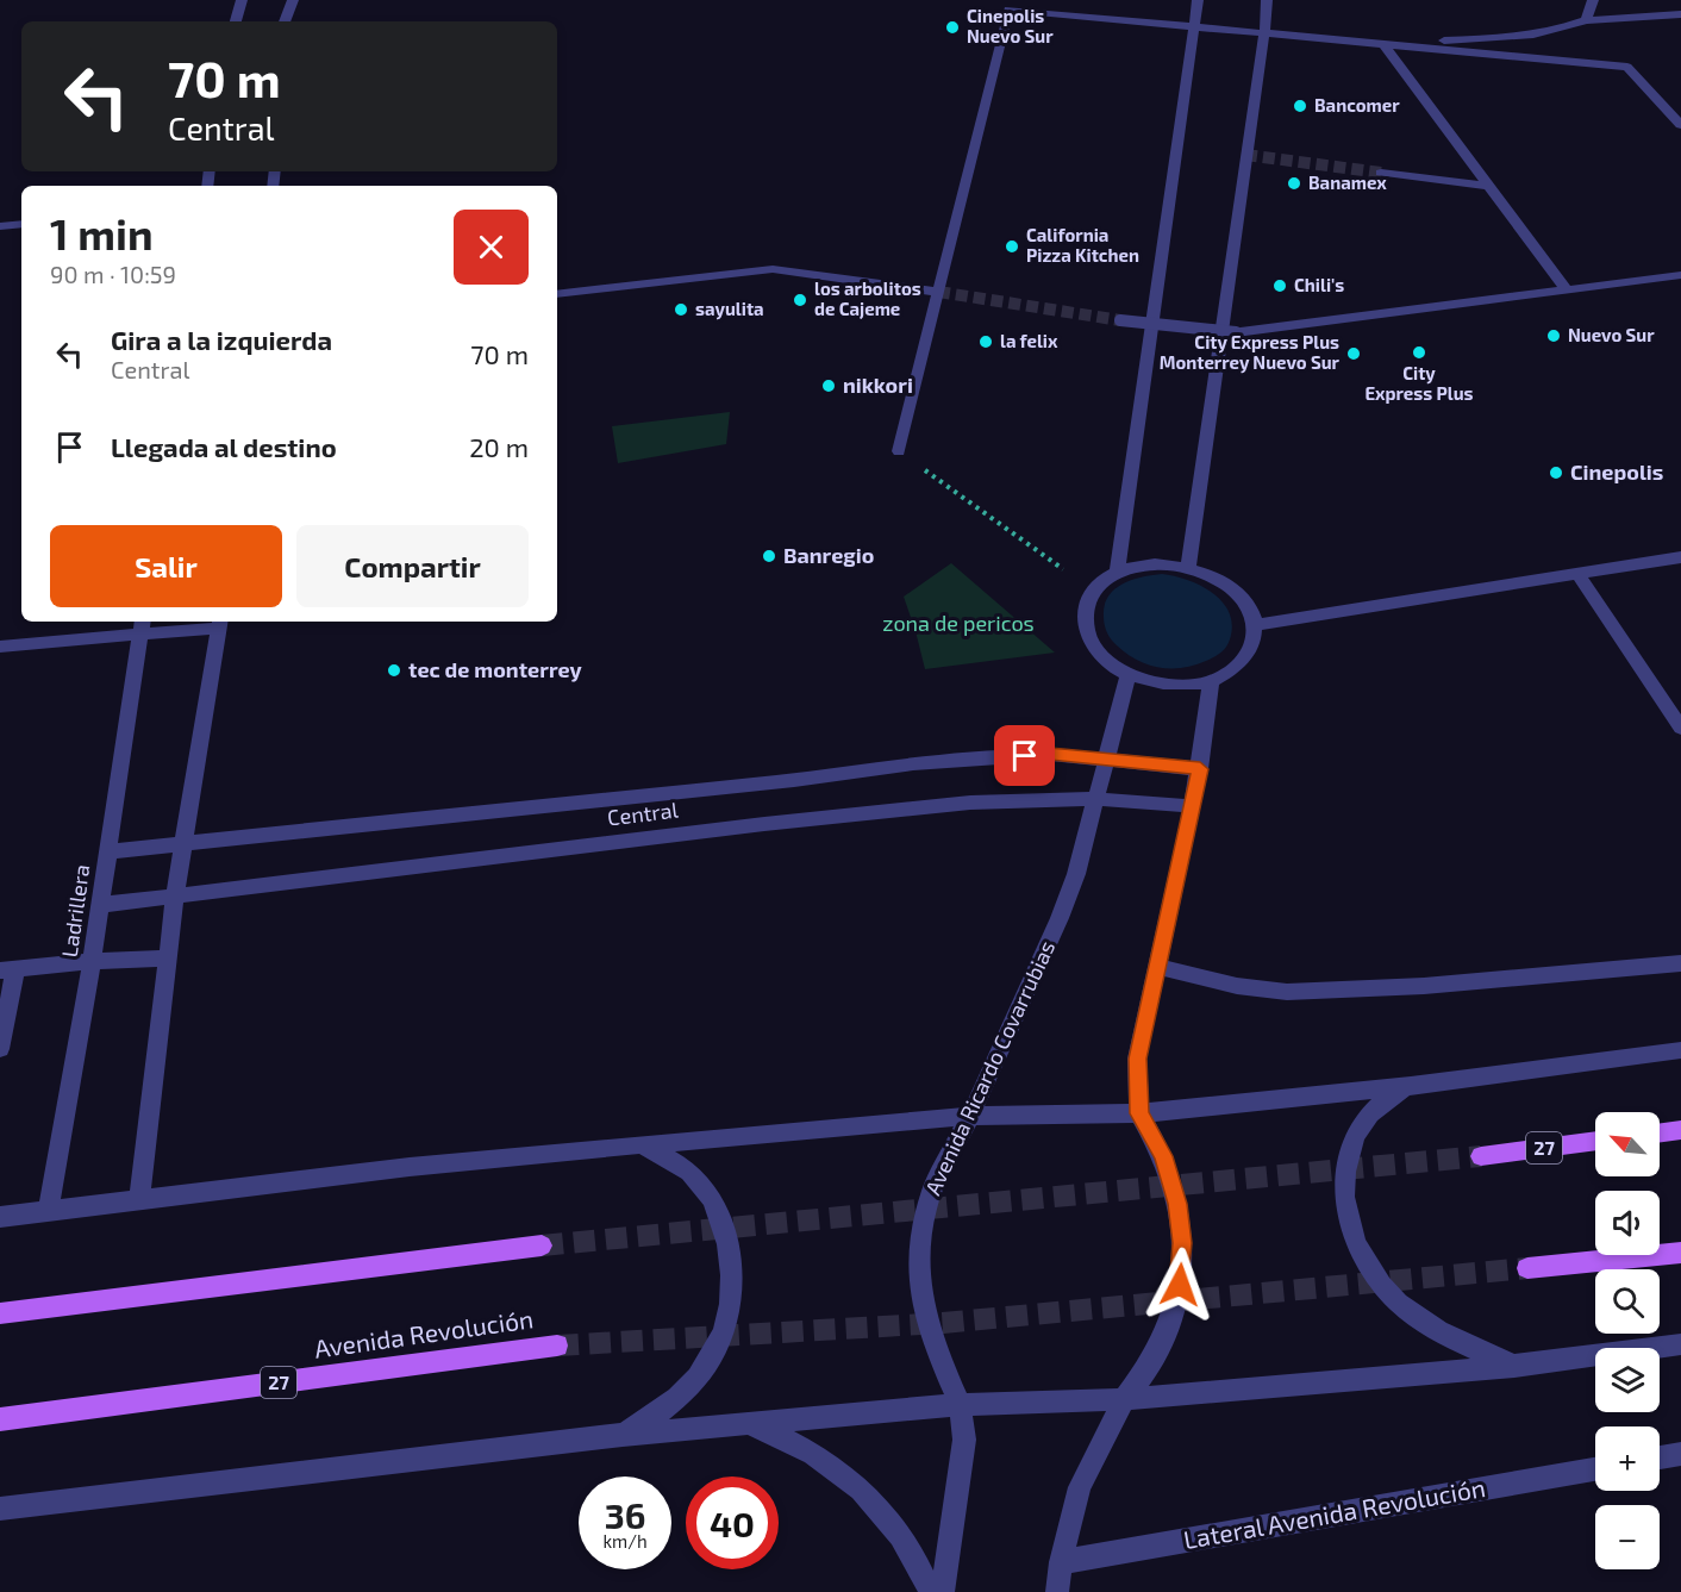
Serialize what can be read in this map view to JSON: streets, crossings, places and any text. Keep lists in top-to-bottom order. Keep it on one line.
{"streets":{"main road":["27","Avenida Revolución"],"street":["Central","Ladrillera","Avenida Ricardo Covarrubias","Lateral Avenida Revolución"]},"crossings":[["Central","Ladrillera"],["Central","Avenida Ricardo Covarrubias"]],"parks":["zona de pericos"],"places":["Cinepolis Nuevo Sur","Bancomer","Banamex","California Pizza Kitchen","Chili's","los arbolitos de Cajeme","sayulita","Nuevo Sur","la felix","City Express Plus","City Express Plus Monterrey Nuevo Sur","nikkori","Cinepolis","Banregio","tec de monterrey"],"north":"top left","page":{"turn":["70 m","Central"],"heading":["1 min","90 m · 10:59"],"list":[{"name":"Gira a la izquierda","note":"Central","value":"70 m"},{"name":"Llegada al destino","value":"20 m"}],"buttons":["Salir","Compartir"],"map_buttons":["+","−"],"speed":"36 km/h","limit":"40"}}
